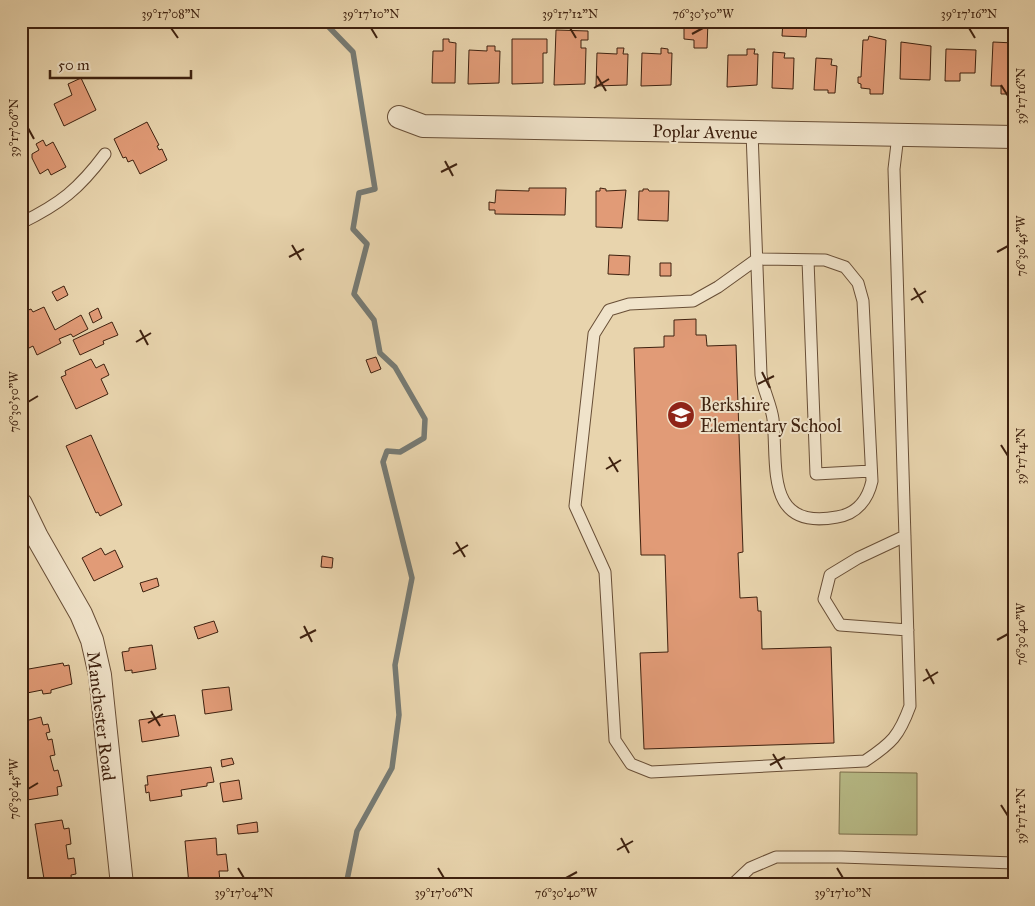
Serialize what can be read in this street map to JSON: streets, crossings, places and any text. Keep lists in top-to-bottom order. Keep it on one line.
{"streets":{"street":["Poplar Avenue","Manchester Road"]},"places":{"school or university":["Berkshire Elementary School"]},"scale_bar":"50 m","coordinates":["39°17'08\"N","39°17'10\"N","39°17'12\"N","76°30'50\"W","39°17'16\"N","39°17'06\"N","76°30'45\"W","39°17'14\"N","76°30'40\"W","39°17'04\"N"]}
